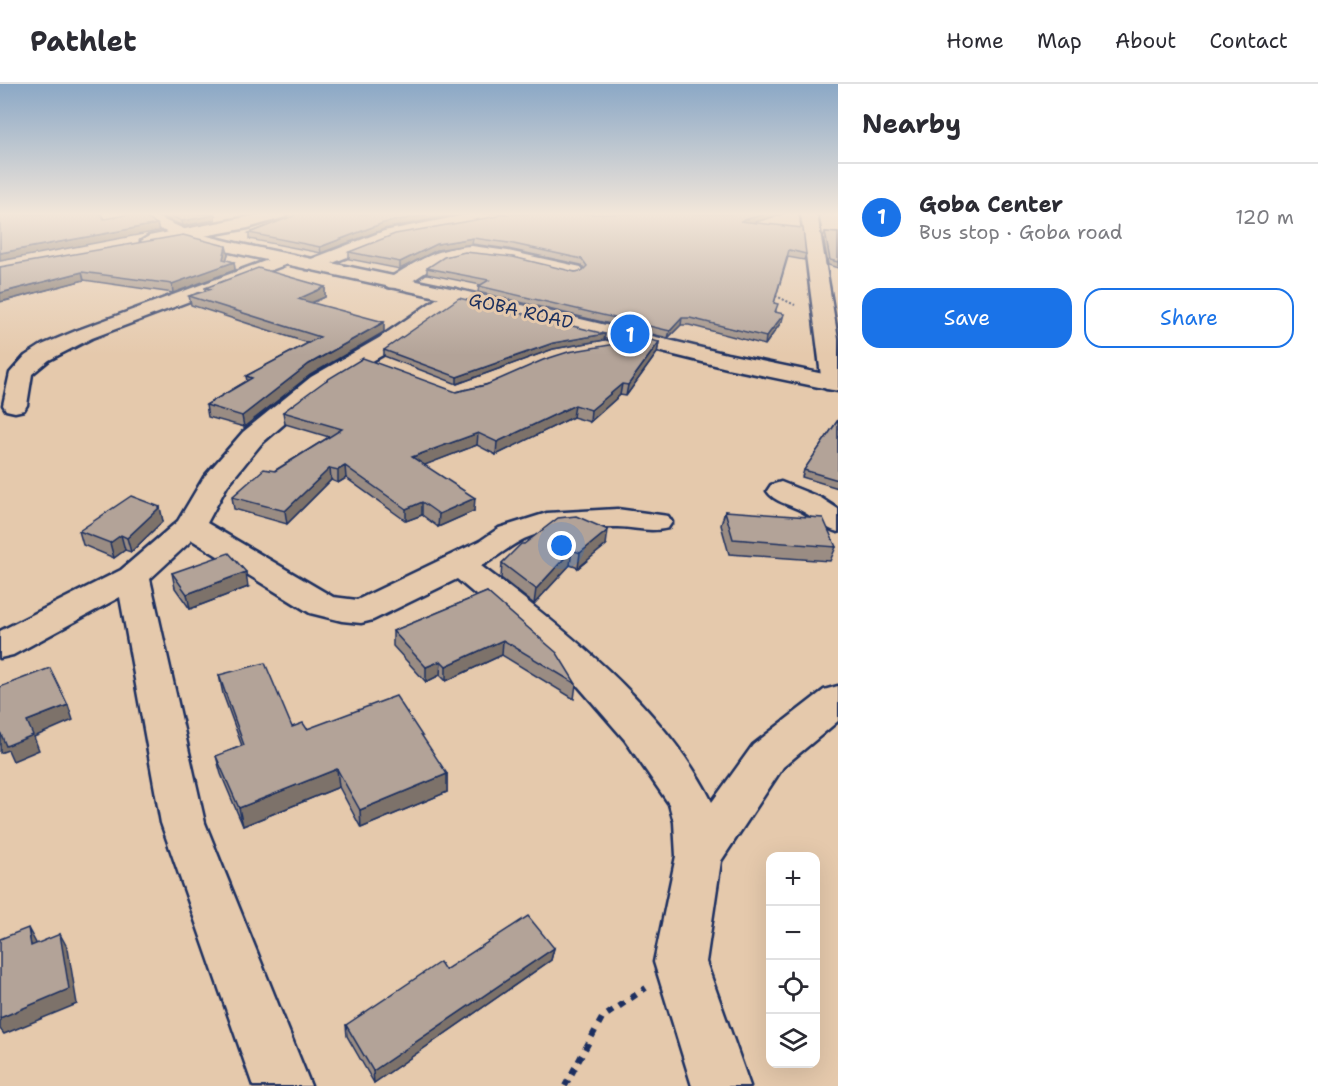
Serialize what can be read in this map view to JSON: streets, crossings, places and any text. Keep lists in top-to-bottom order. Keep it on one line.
{"streets":{"street":["GOBA ROAD"]},"page":{"header":"Pathlet","nav":["Home","Map","About","Contact"],"heading":"Nearby","list":[{"mark":"1","name":"Goba Center","note":"Bus stop · Goba road","value":"120 m"}],"buttons":["Save","Share"],"pins":"1","map_buttons":["+","−"]}}
